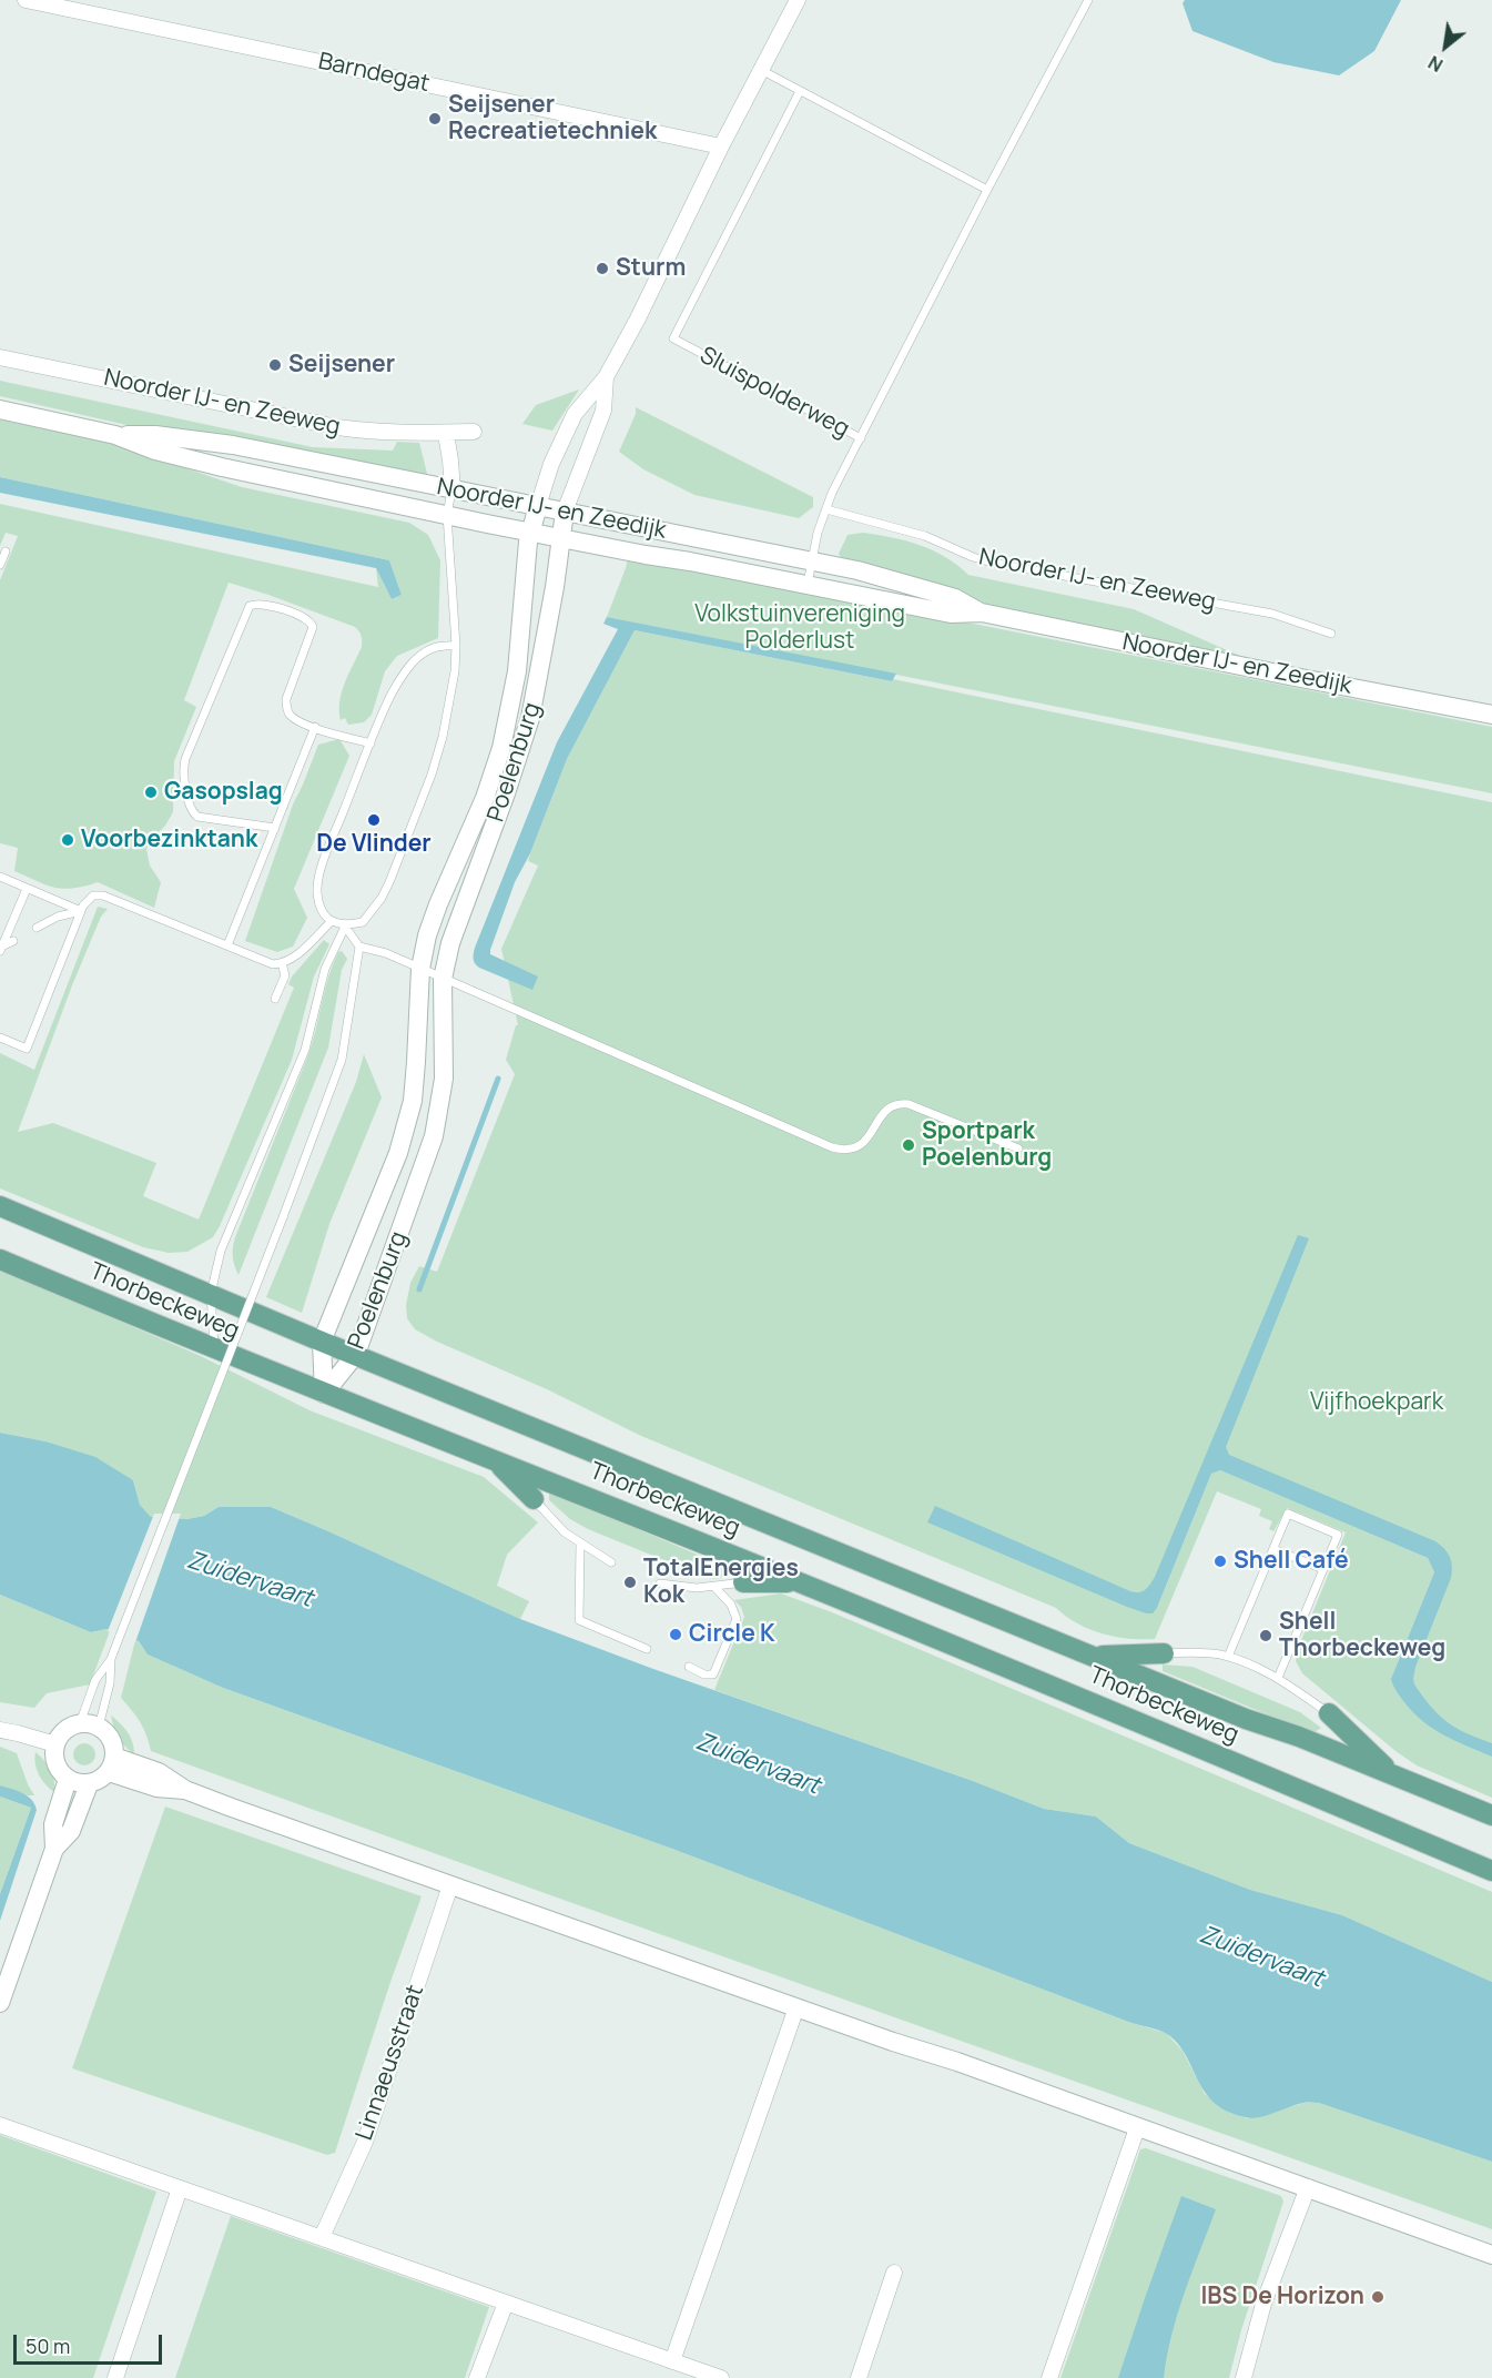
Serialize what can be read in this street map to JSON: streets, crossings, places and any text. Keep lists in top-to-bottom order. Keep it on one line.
{"streets":{"main road":["Thorbeckeweg"],"street":["Barndegat","Noorder IJ- en Zeeweg","Noorder IJ- en Zeedijk","Poelenburg","Linnaeusstraat"],"lane":["Sluispolderweg"]},"crossings":[["Noorder IJ- en Zeedijk","Poelenburg"],["Poelenburg","Thorbeckeweg"]],"water":["Zuidervaart"],"parks":["Volkstuinvereniging Polderlust","Vijfhoekpark"],"places":["Seijsener Recreatietechniek","Sturm","Seijsener","Gasopslag","De Vlinder","Voorbezinktank","Sportpark Poelenburg","Shell Café","TotalEnergies Kok","Circle K","Shell Thorbeckeweg","IBS De Horizon"],"scale_bar":"50 m","north":"bottom left"}
